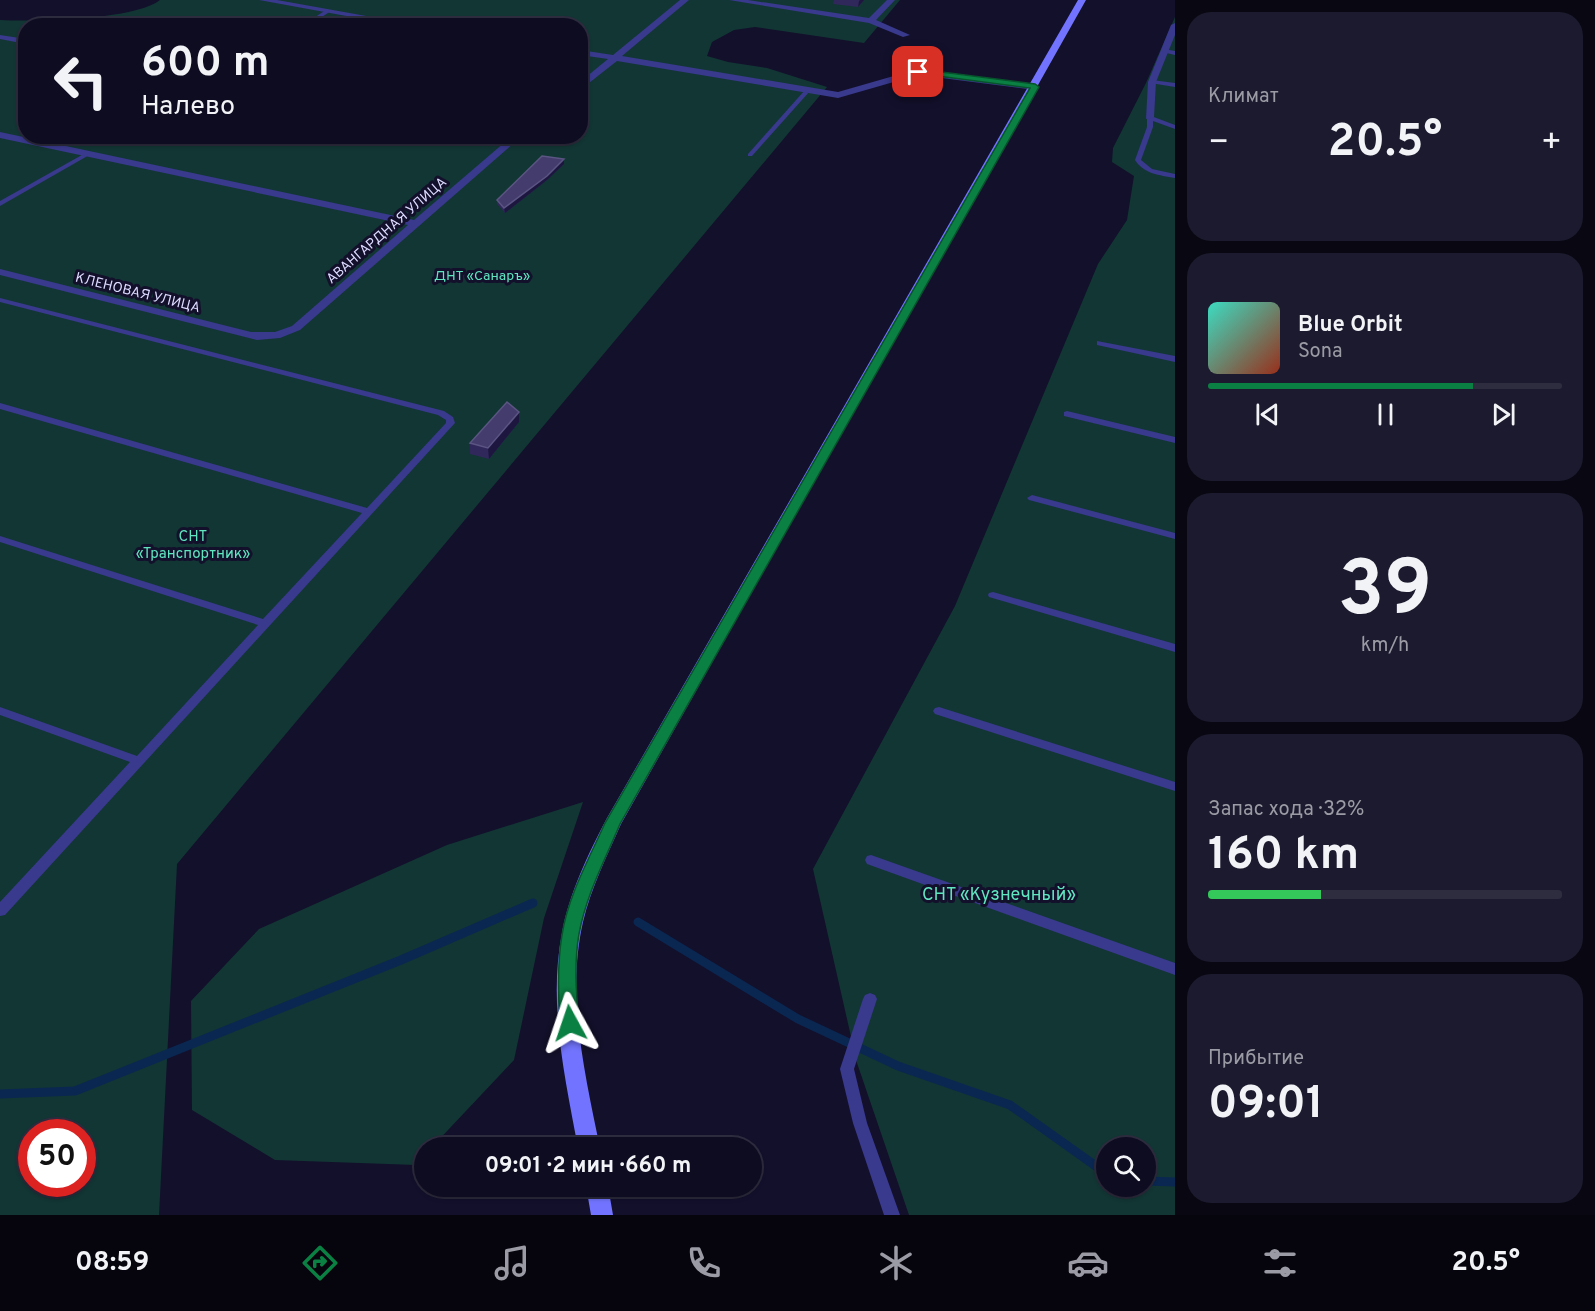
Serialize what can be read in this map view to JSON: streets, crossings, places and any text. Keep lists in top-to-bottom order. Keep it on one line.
{"streets":{"street":["АВАНГАРДНАЯ УЛИЦА","КЛЕНОВАЯ УЛИЦА"]},"crossings":[["АВАНГАРДНАЯ УЛИЦА","КЛЕНОВАЯ УЛИЦА"]],"parks":["ДНТ «Санаръ»","СНТ «Транспортник»","СНТ «Кузнечный»"],"page":{"tile":["Климат",["39","km/h"],["Запас хода · 32%","160 km"],["Прибытие","09:01"]],"turn":["600 m","Налево"],"heat":["−","20.5°","+"],"song":["Blue Orbit","Sona"],"limit":"50","trip":"09:01 · 2 мин · 660 m","tabs":["08:59","20.5°"]}}
